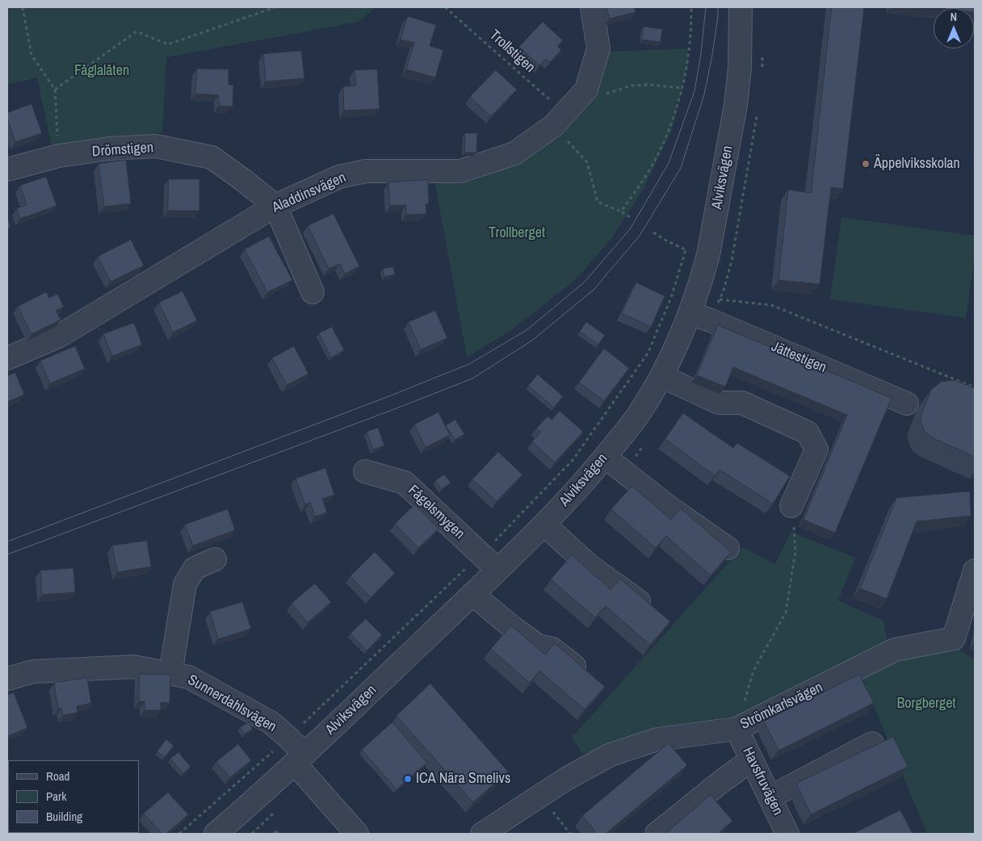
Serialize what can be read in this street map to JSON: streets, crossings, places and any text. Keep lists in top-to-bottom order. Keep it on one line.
{"streets":{"street":["Drömstigen","Alviksvägen","Aladdinsvägen","Jättestigen","Fågelsmygen","Sunnerdahlsvägen","Strömkarlsvägen","Havsfruvägen"],"path":["Trollstigen"]},"crossings":[["Trollstigen","Aladdinsvägen"],["Drömstigen","Aladdinsvägen"],["Alviksvägen","Jättestigen"],["Alviksvägen","Fågelsmygen"],["Alviksvägen","Sunnerdahlsvägen"],["Strömkarlsvägen","Havsfruvägen"]],"parks":["Fåglalåten","Trollberget","Borgberget"],"places":["Äppelviksskolan","ICA Nära Smelivs"],"legend":["Road","Park","Building"],"north":"top"}
